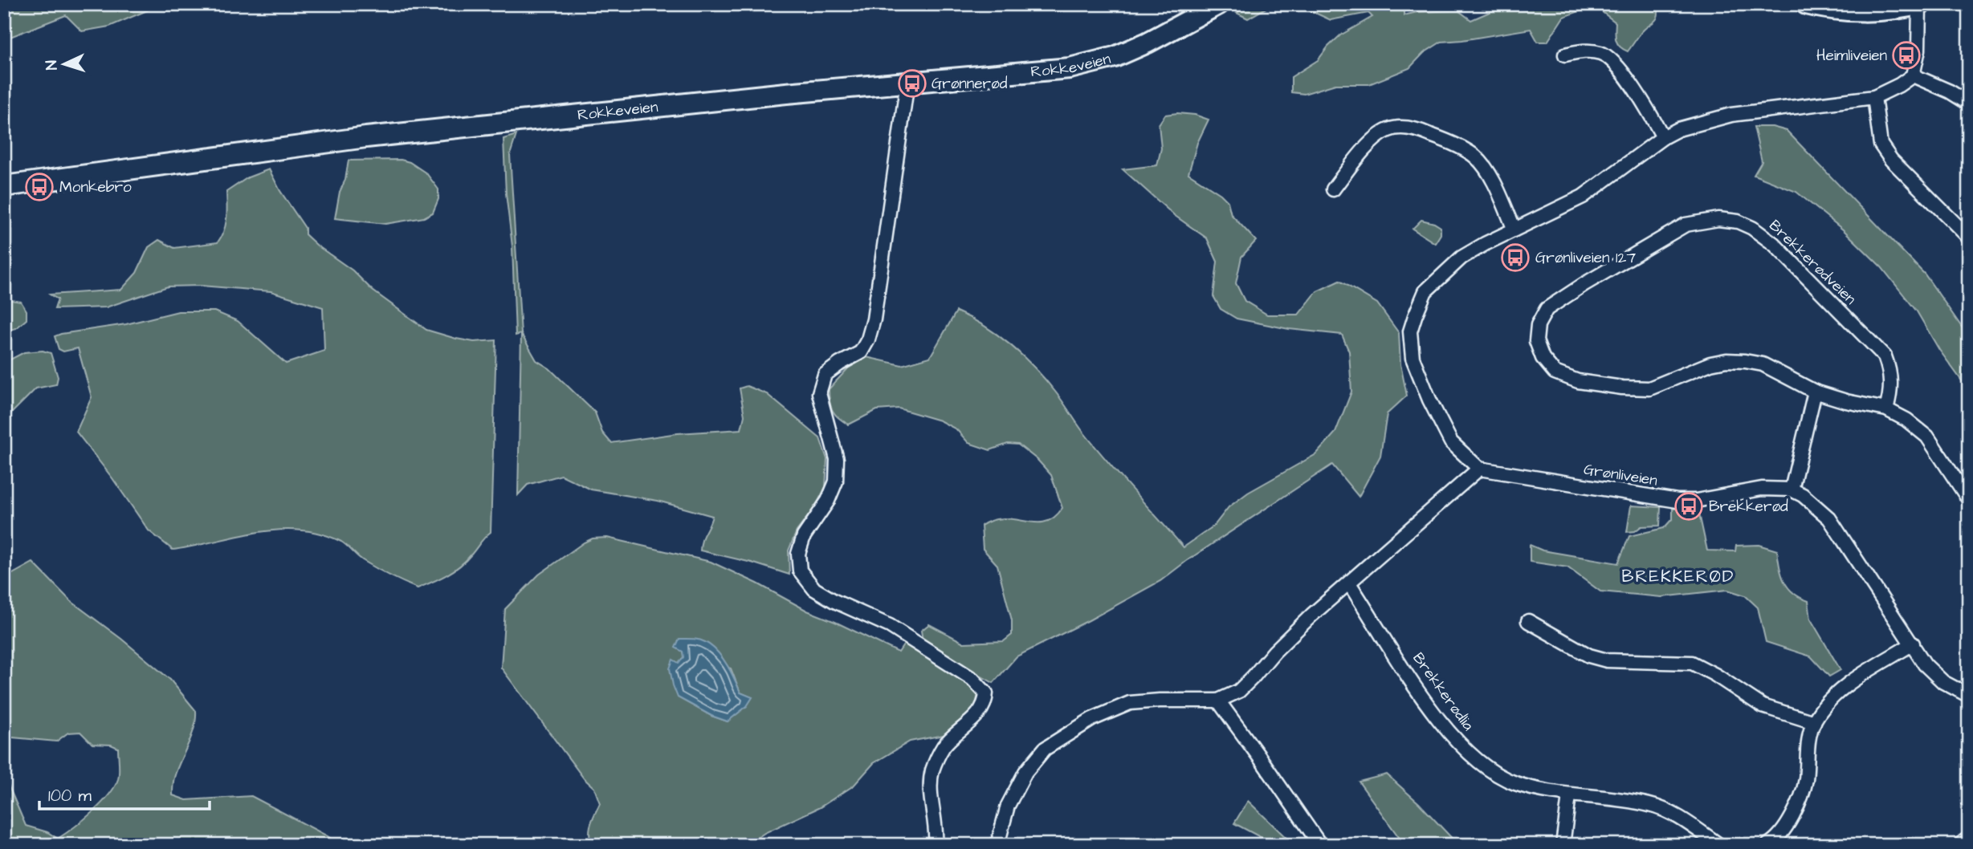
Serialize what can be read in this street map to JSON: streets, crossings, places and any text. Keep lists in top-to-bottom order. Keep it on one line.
{"streets":{"main road":["Rokkeveien"],"street":["Brekkerødveien","Grønliveien","Brekkerødlia"]},"districts":["BREKKERØD"],"places":{"bus stop":["Heimliveien","Grønnerød","Monkebro","Grønliveien 127","Brekkerød"]},"scale_bar":"100 m","north":"left"}
